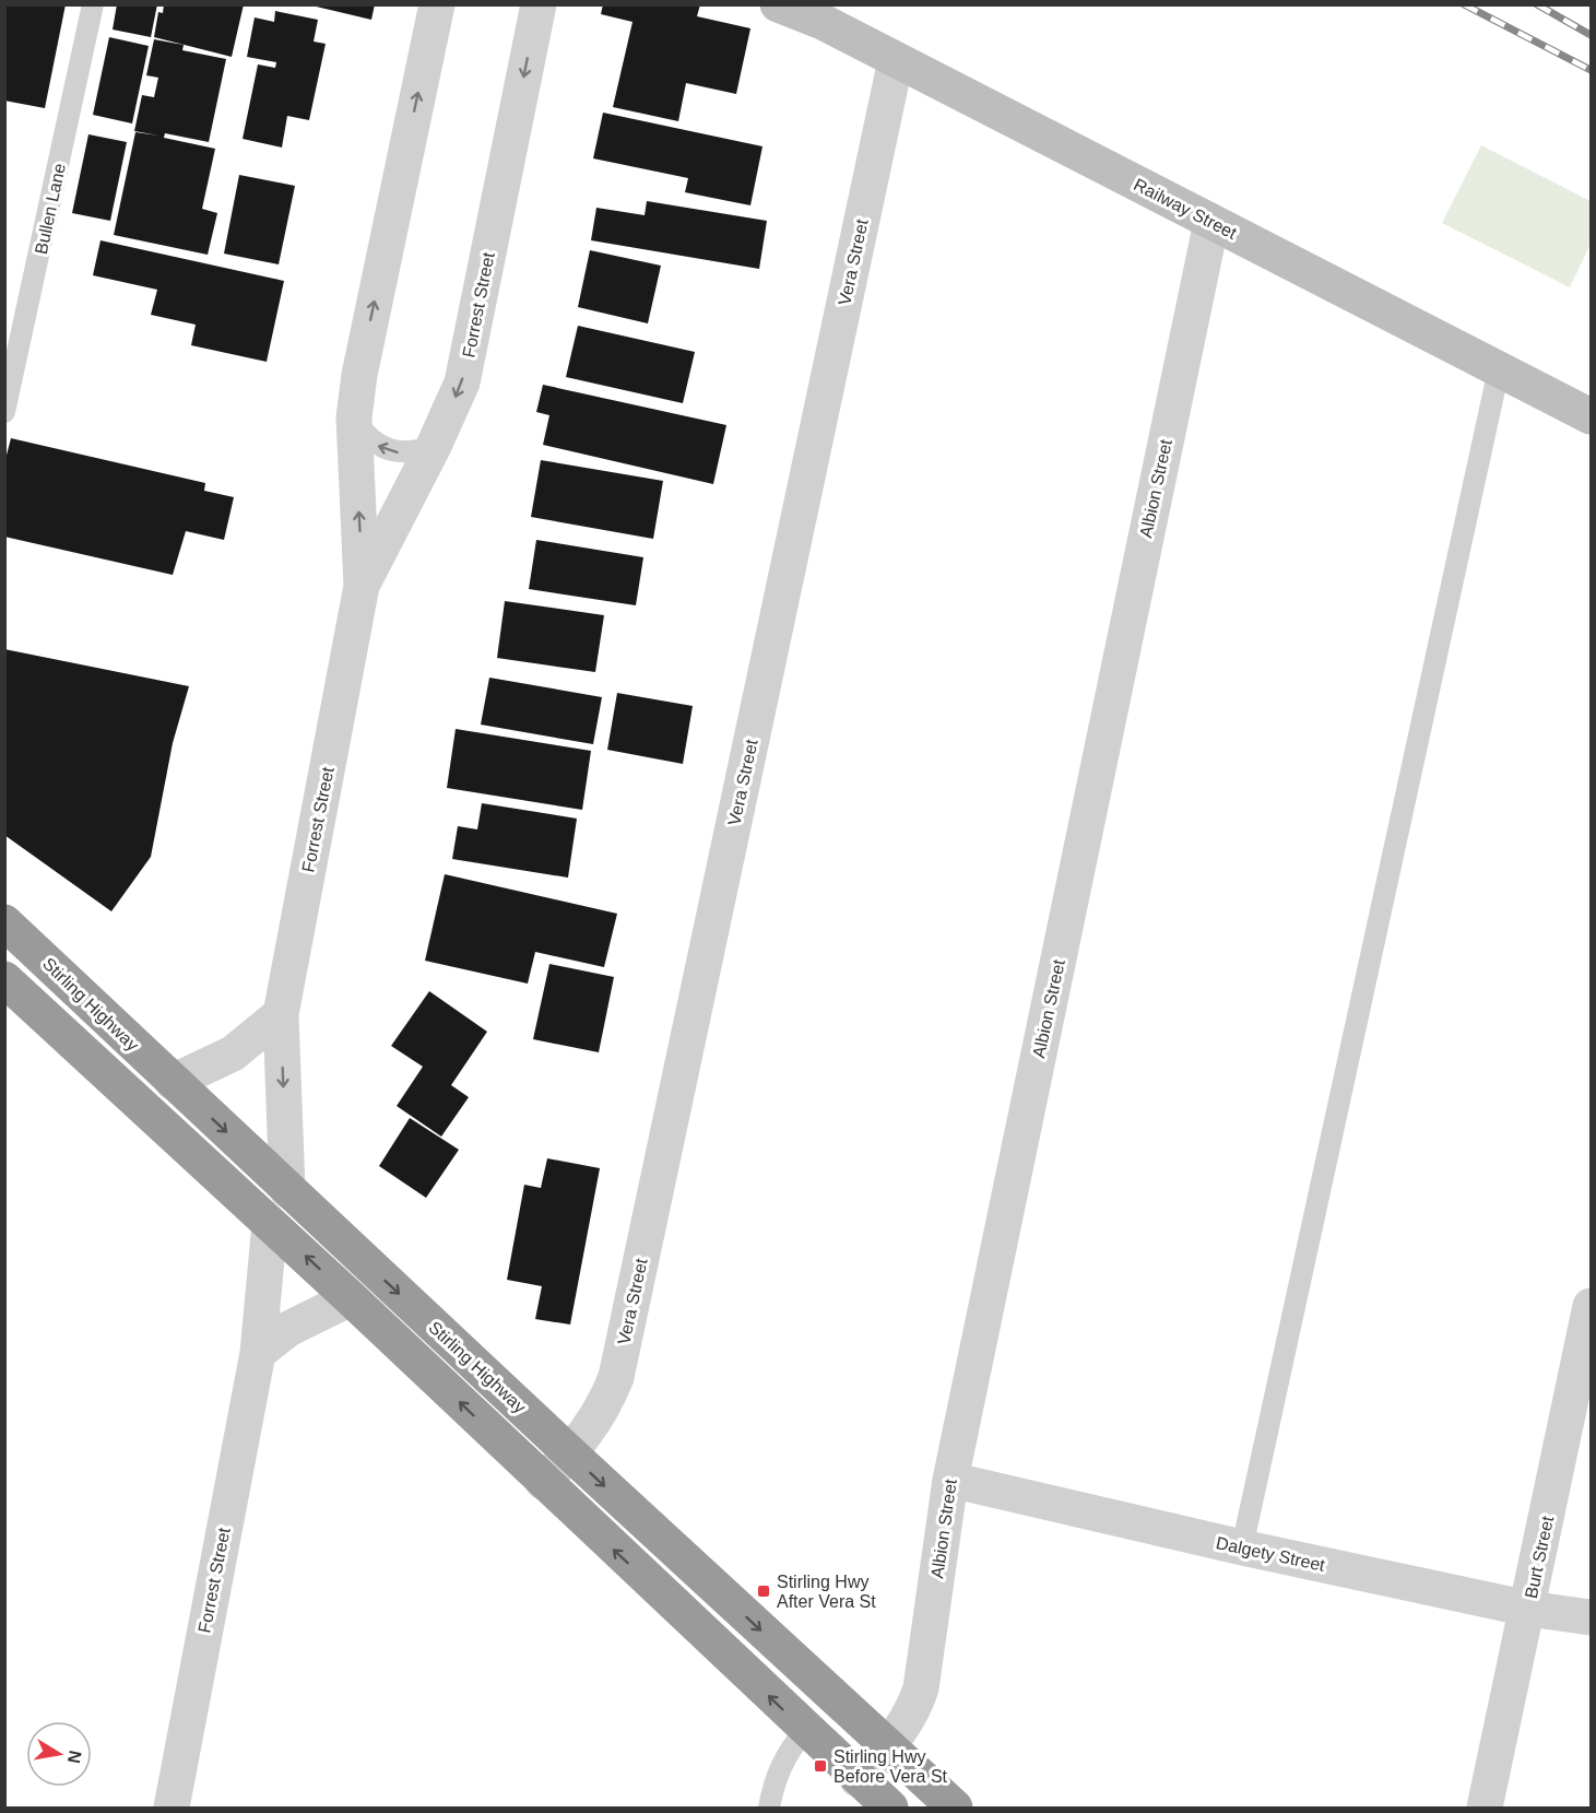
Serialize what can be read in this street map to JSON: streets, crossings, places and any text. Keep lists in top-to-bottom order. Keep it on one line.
{"streets":{"highway":["Stirling Highway"],"street":["Railway Street","Vera Street","Forrest Street","Albion Street","Dalgety Street","Burt Street"],"lane":["Bullen Lane"]},"crossings":[["Railway Street","Vera Street"],["Railway Street","Albion Street"],["Vera Street","Stirling Highway"],["Forrest Street","Stirling Highway"],["Albion Street","Stirling Highway"],["Albion Street","Dalgety Street"],["Dalgety Street","Burt Street"]],"places":{"transit":["Stirling Hwy After Vera St","Stirling Hwy Before Vera St"]},"north":"right"}
